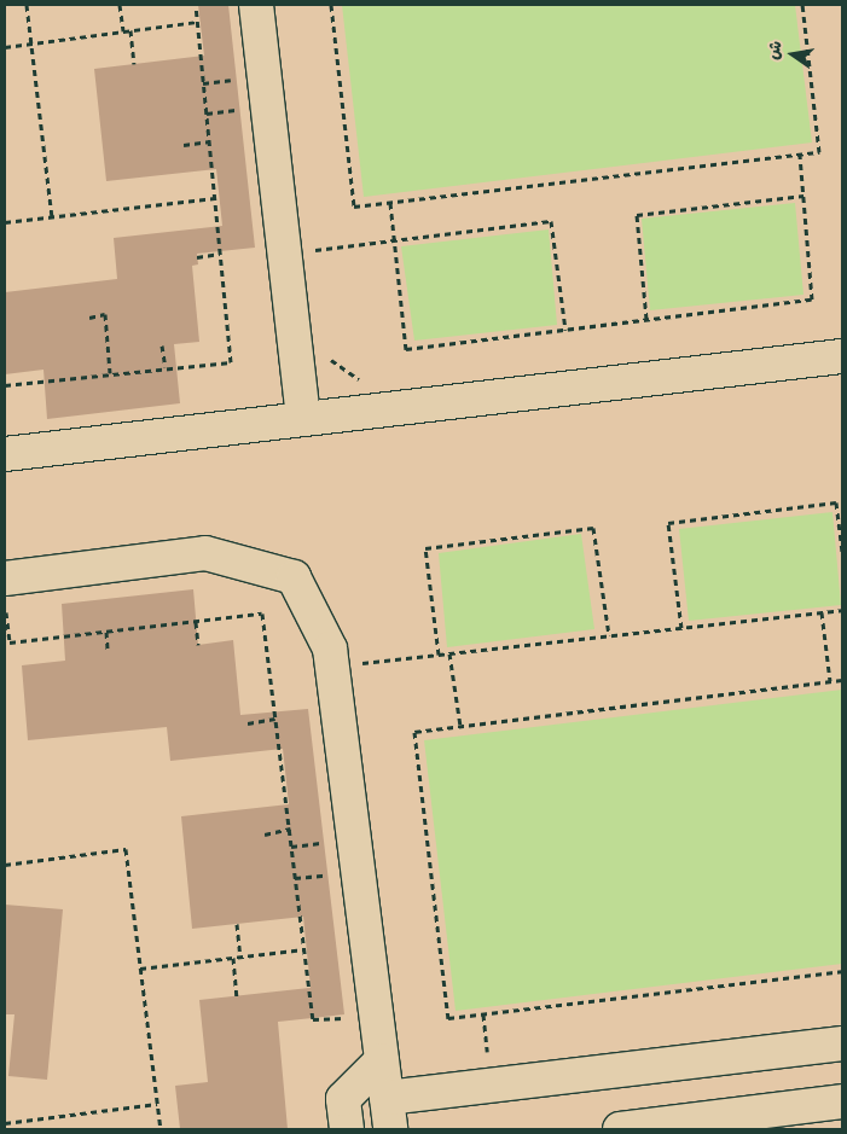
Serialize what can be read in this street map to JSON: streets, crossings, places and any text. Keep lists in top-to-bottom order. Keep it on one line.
{"north":"left"}
